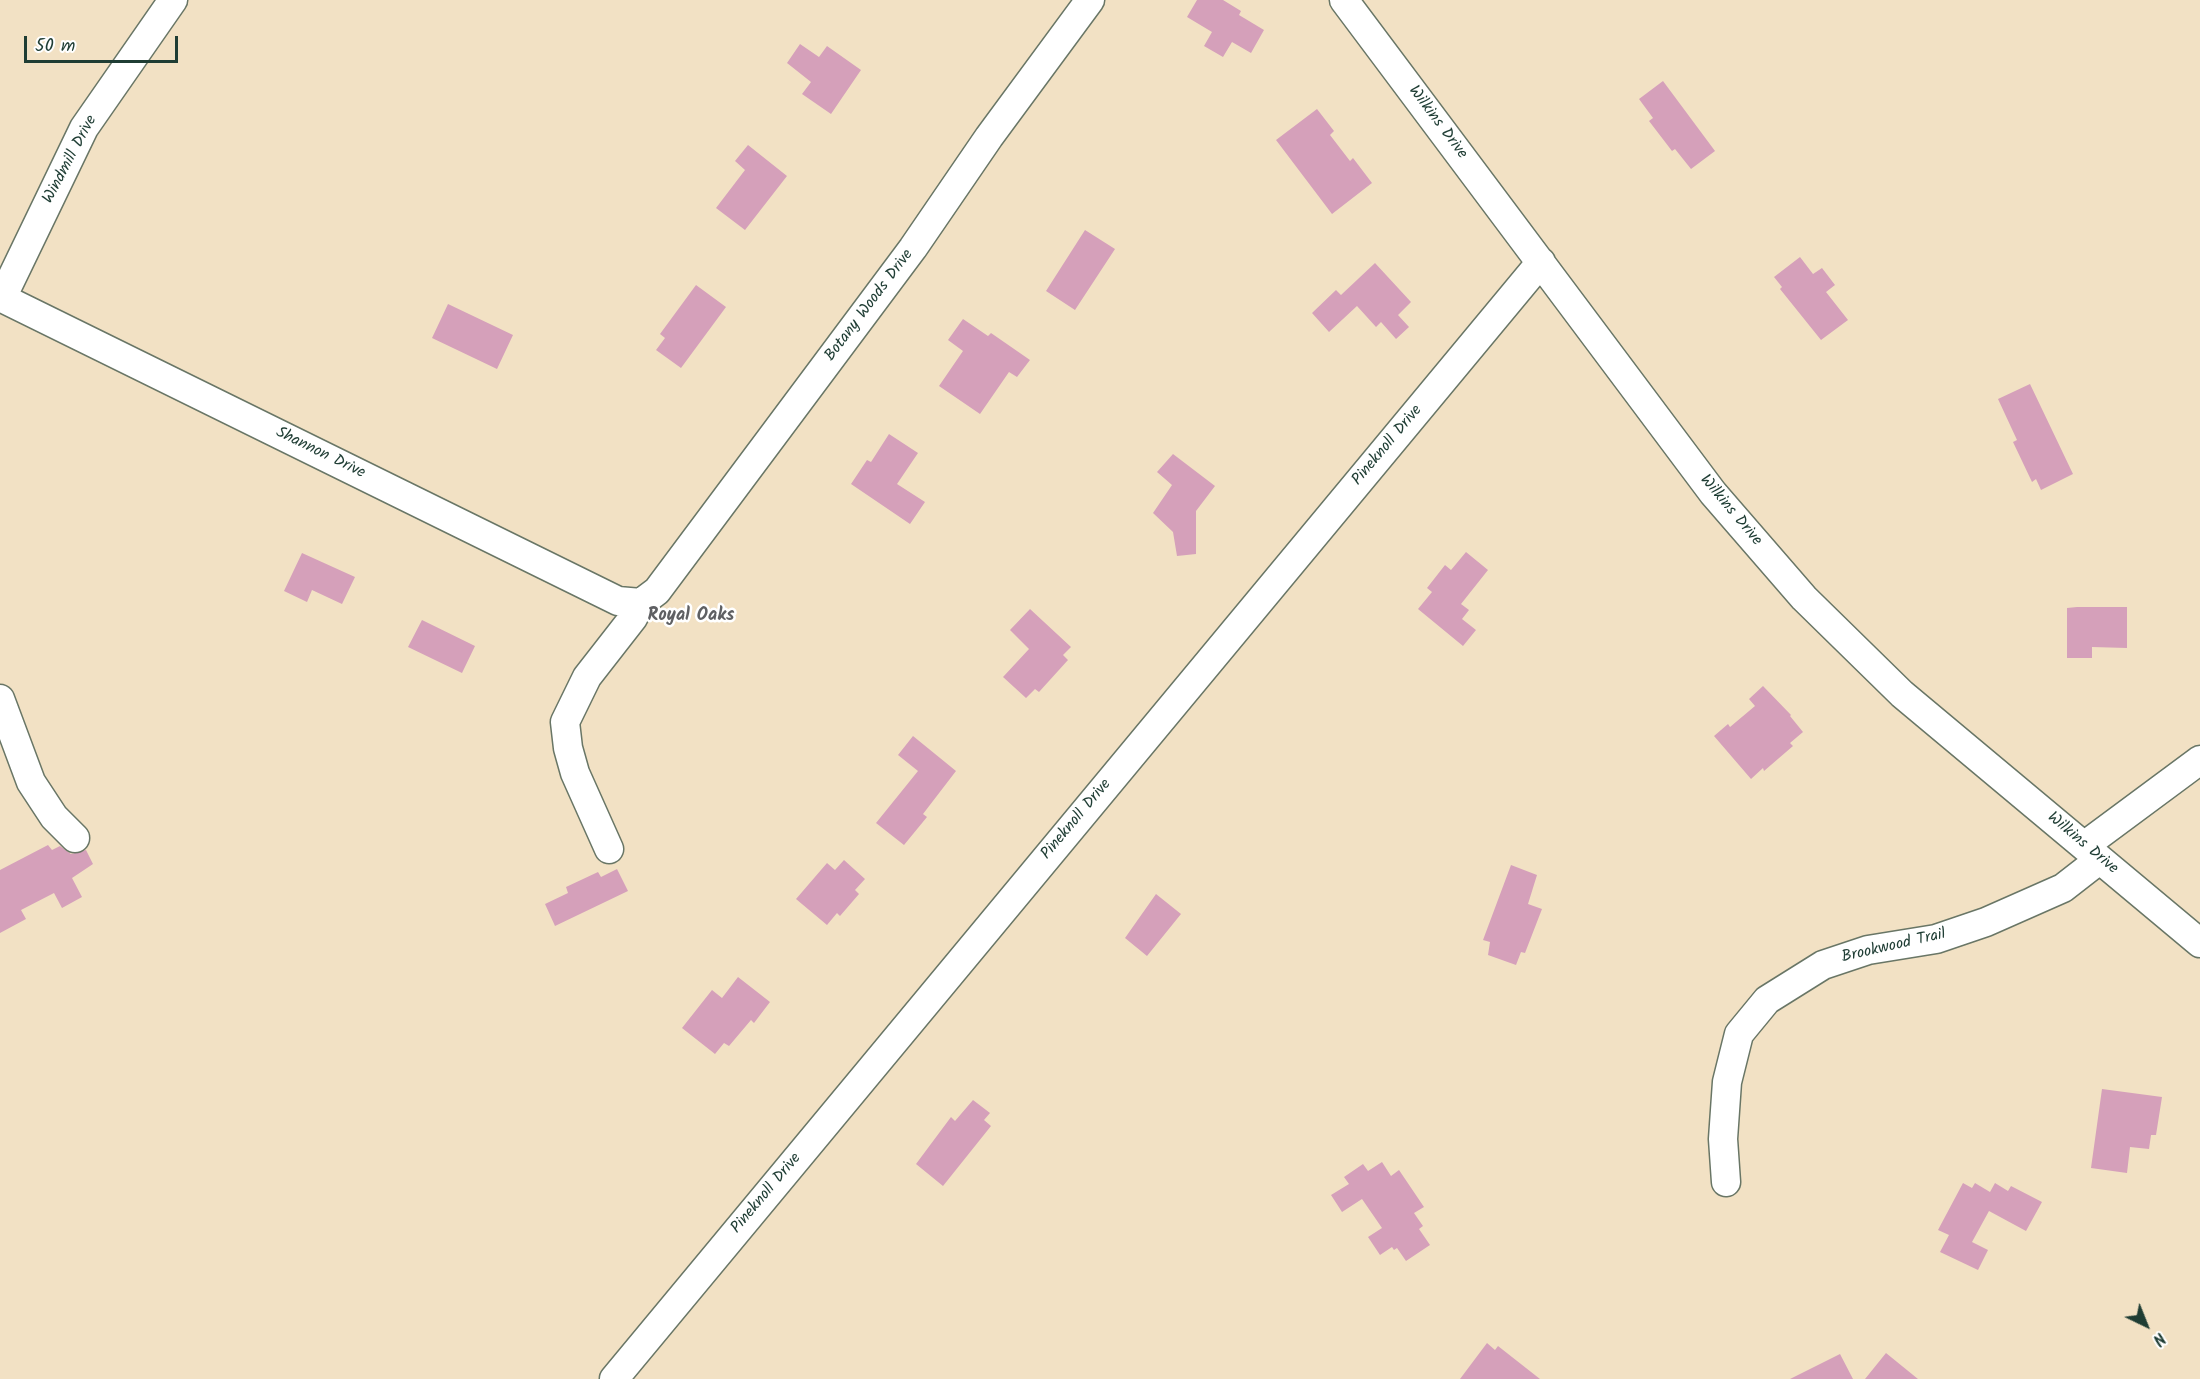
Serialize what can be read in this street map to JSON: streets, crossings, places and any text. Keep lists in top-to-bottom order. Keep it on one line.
{"streets":{"street":["Wilkins Drive","Windmill Drive","Botany Woods Drive","Pineknoll Drive","Shannon Drive","Brookwood Trail"]},"crossings":[["Wilkins Drive","Pineknoll Drive"],["Wilkins Drive","Brookwood Trail"],["Windmill Drive","Shannon Drive"],["Botany Woods Drive","Shannon Drive"]],"districts":["Royal Oaks"],"scale_bar":"50 m","north":"bottom right"}
